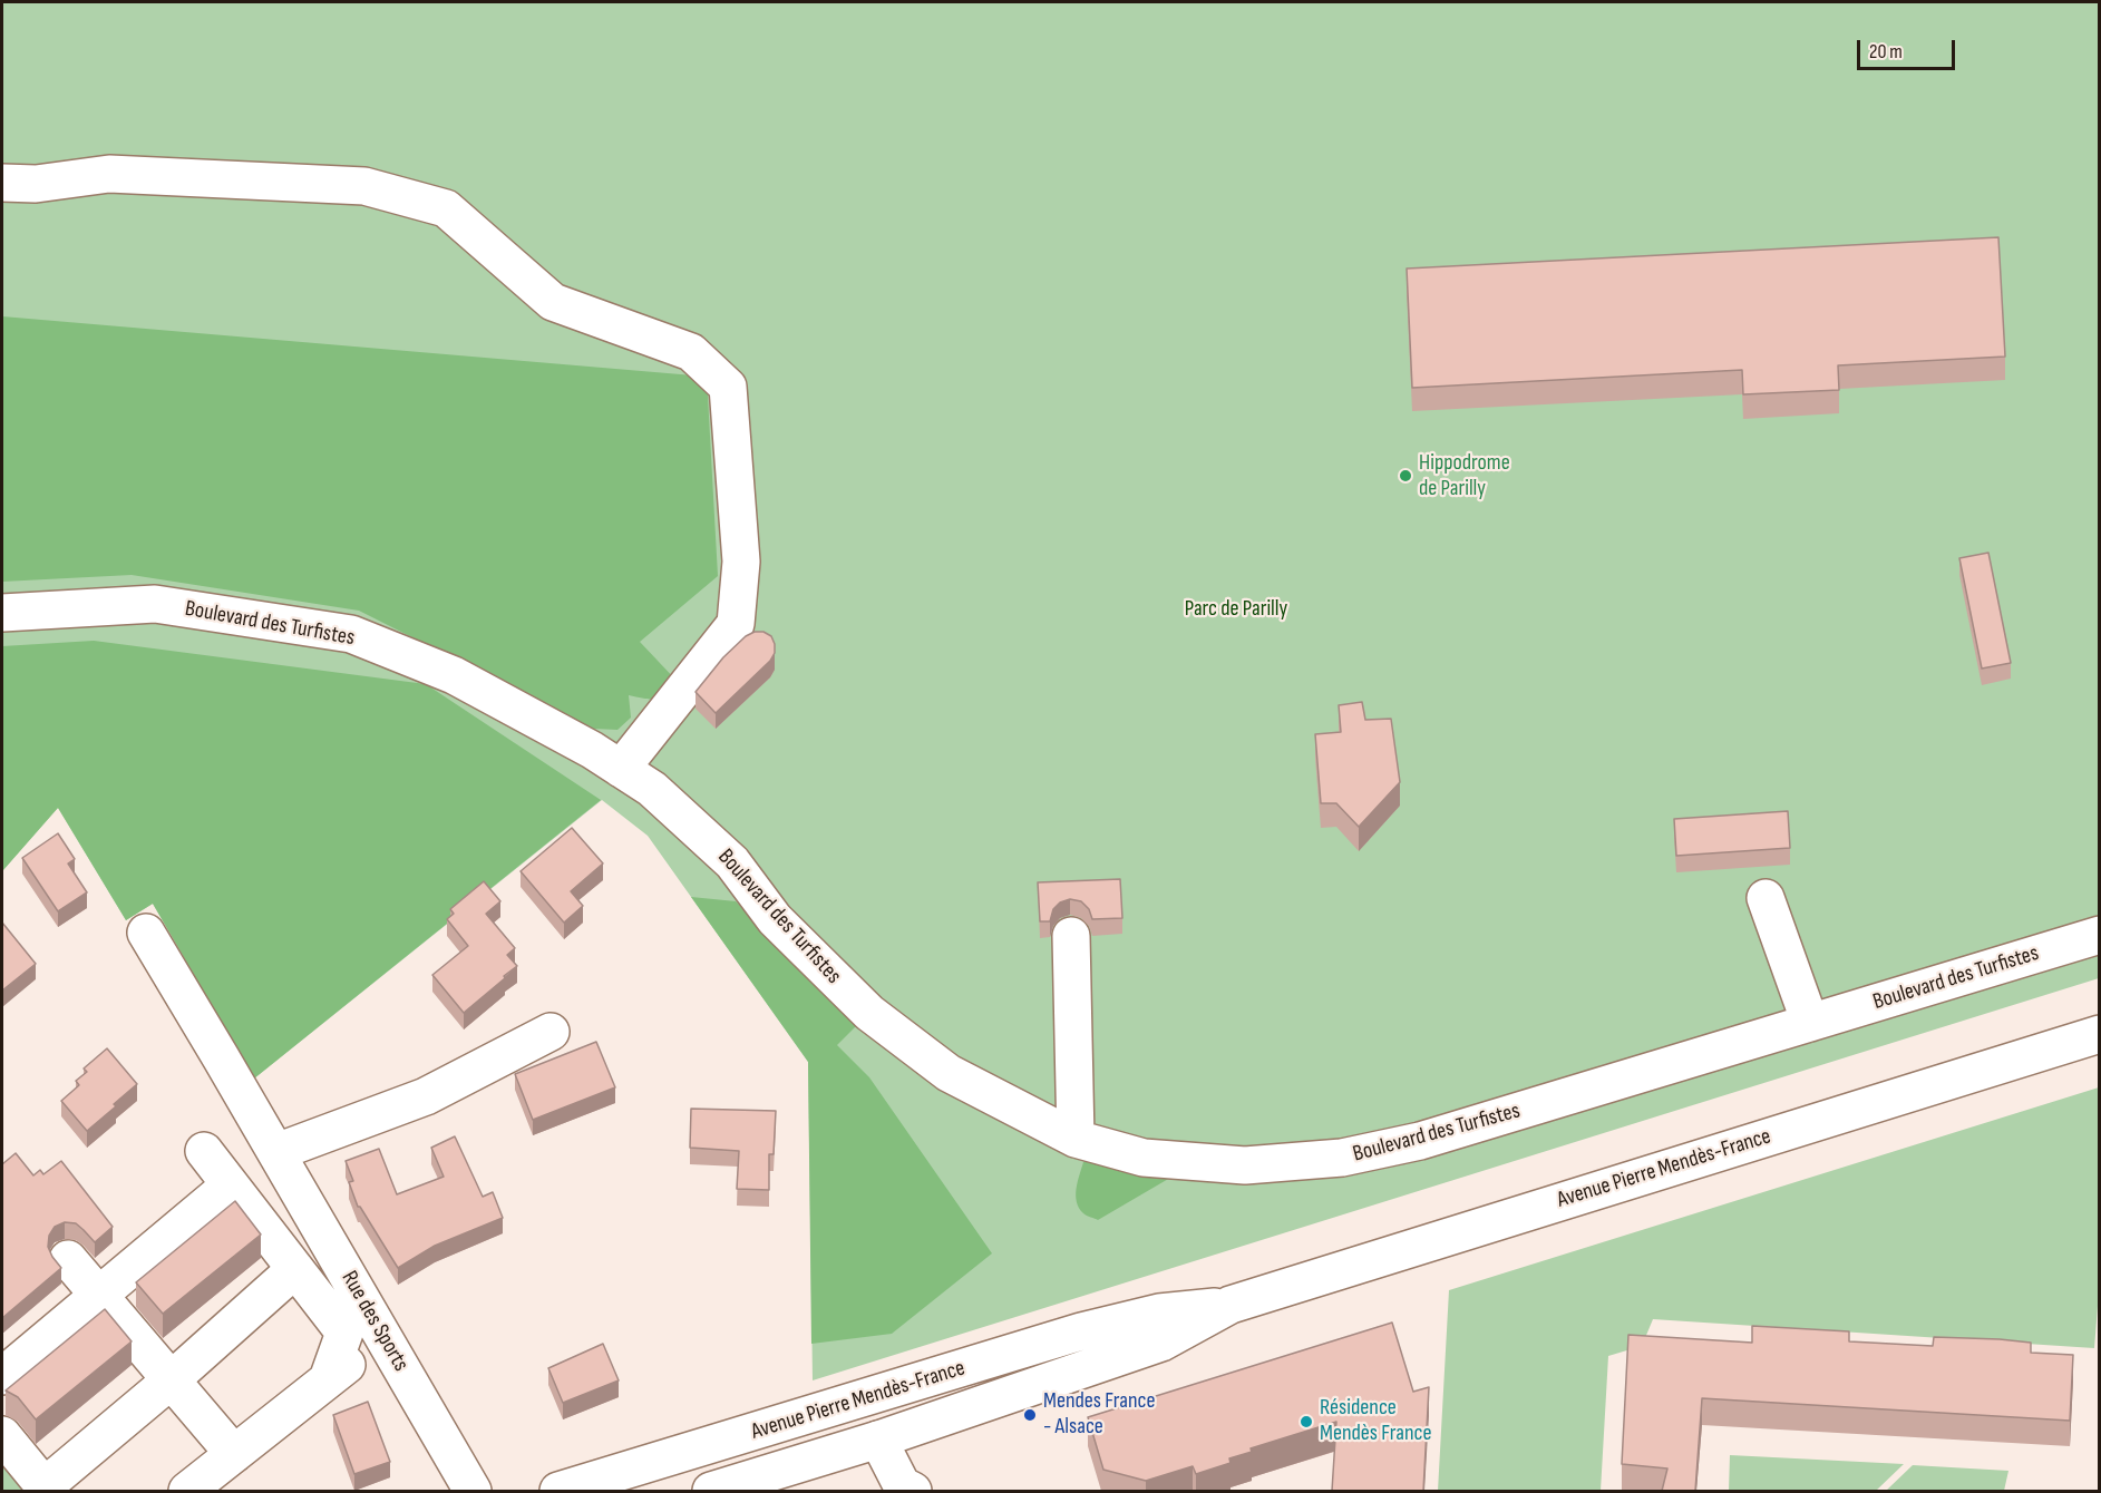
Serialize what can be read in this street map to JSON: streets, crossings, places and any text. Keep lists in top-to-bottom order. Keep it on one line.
{"streets":{"main road":["Boulevard des Turfistes","Avenue Pierre Mendès-France","Rue des Sports"]},"parks":["Parc de Parilly"],"places":["Hippodrome de Parilly","Mendes France - Alsace","Résidence Mendès France"],"scale_bar":"20 m"}
